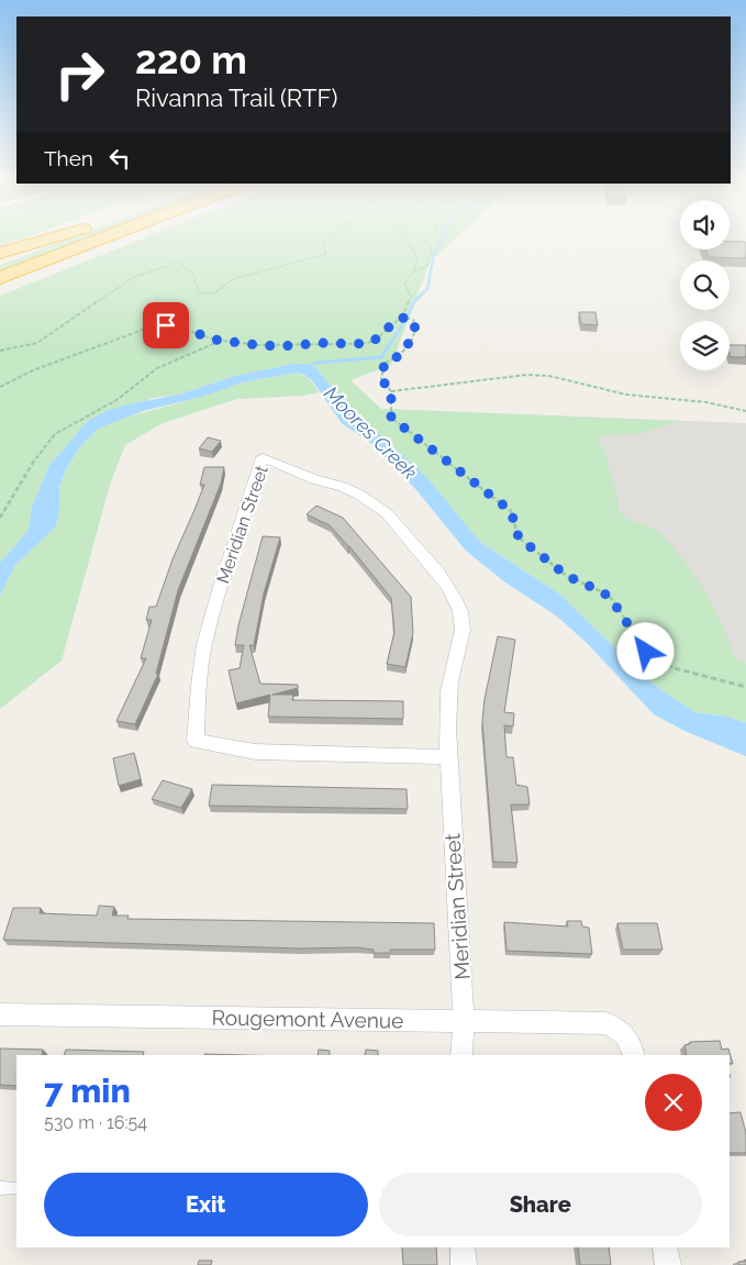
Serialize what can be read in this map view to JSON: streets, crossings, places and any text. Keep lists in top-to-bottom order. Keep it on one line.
{"streets":{"street":["Meridian Street","Rougemont Avenue"]},"crossings":[["Meridian Street","Rougemont Avenue"]],"water":["Moores Creek"],"page":{"turn":["220 m","Rivanna Trail (RTF)"],"then":"Then","heading":["7 min","530 m · 16:54"],"buttons":["Exit","Share"]}}
